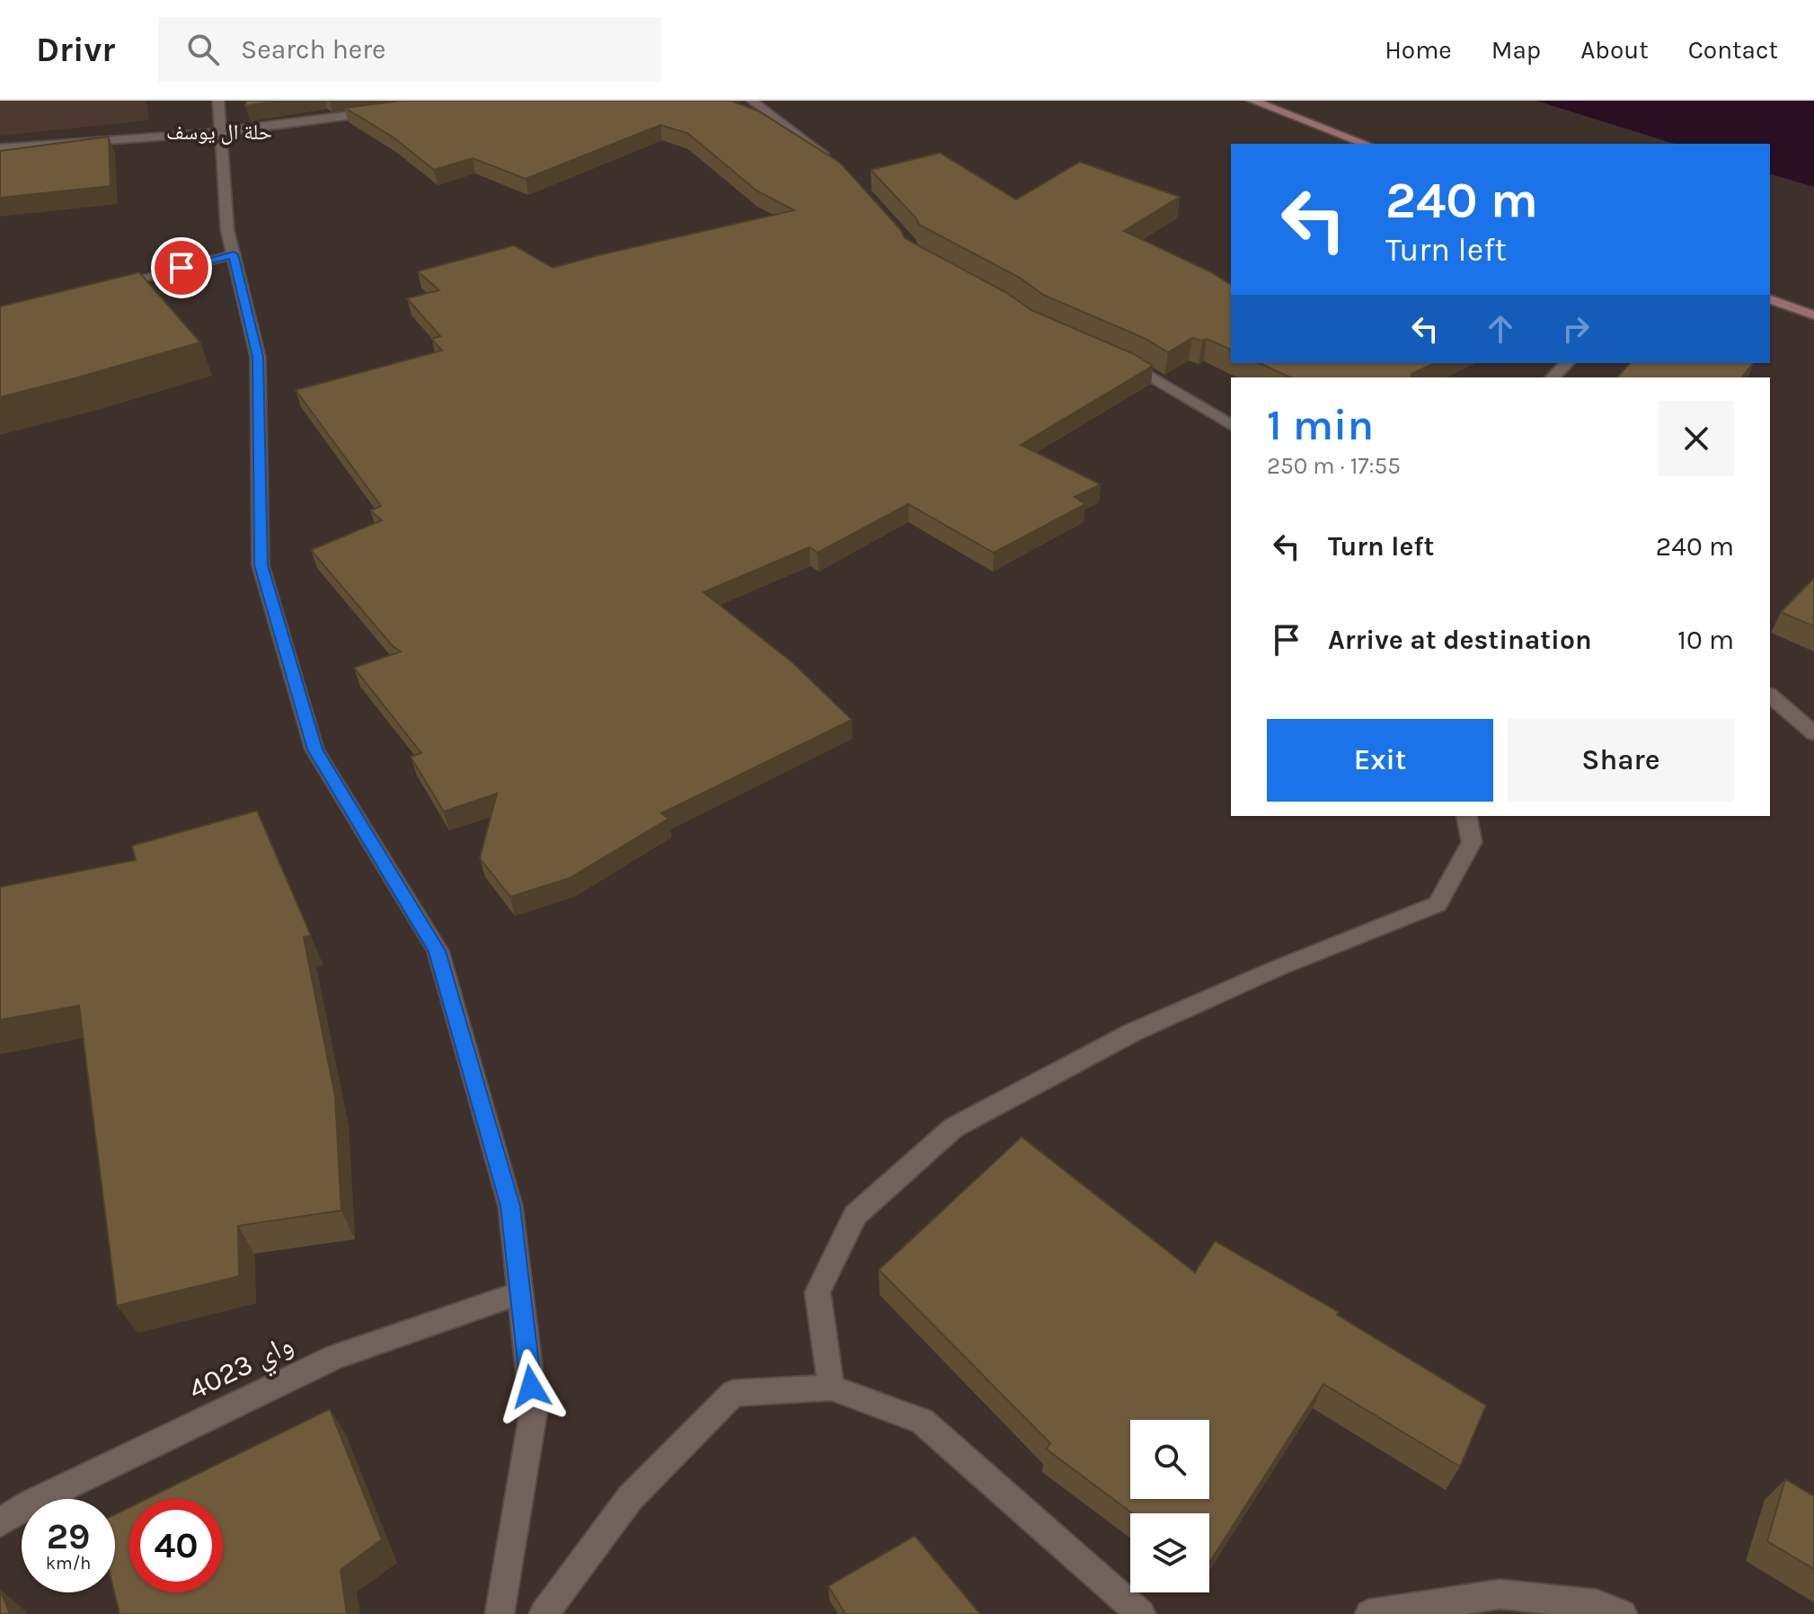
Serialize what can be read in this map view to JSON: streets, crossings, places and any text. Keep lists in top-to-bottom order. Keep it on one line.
{"streets":{"street":["واي 4023"]},"districts":["حلة ال يوسف"],"page":{"header":"Drivr","search":"Search here","nav":["Home","Map","About","Contact"],"turn":["240 m","Turn left"],"heading":["1 min","250 m · 17:55"],"list":[{"name":"Turn left","value":"240 m"},{"name":"Arrive at destination","value":"10 m"}],"buttons":["Exit","Share"],"speed":"29 km/h","limit":"40"}}
